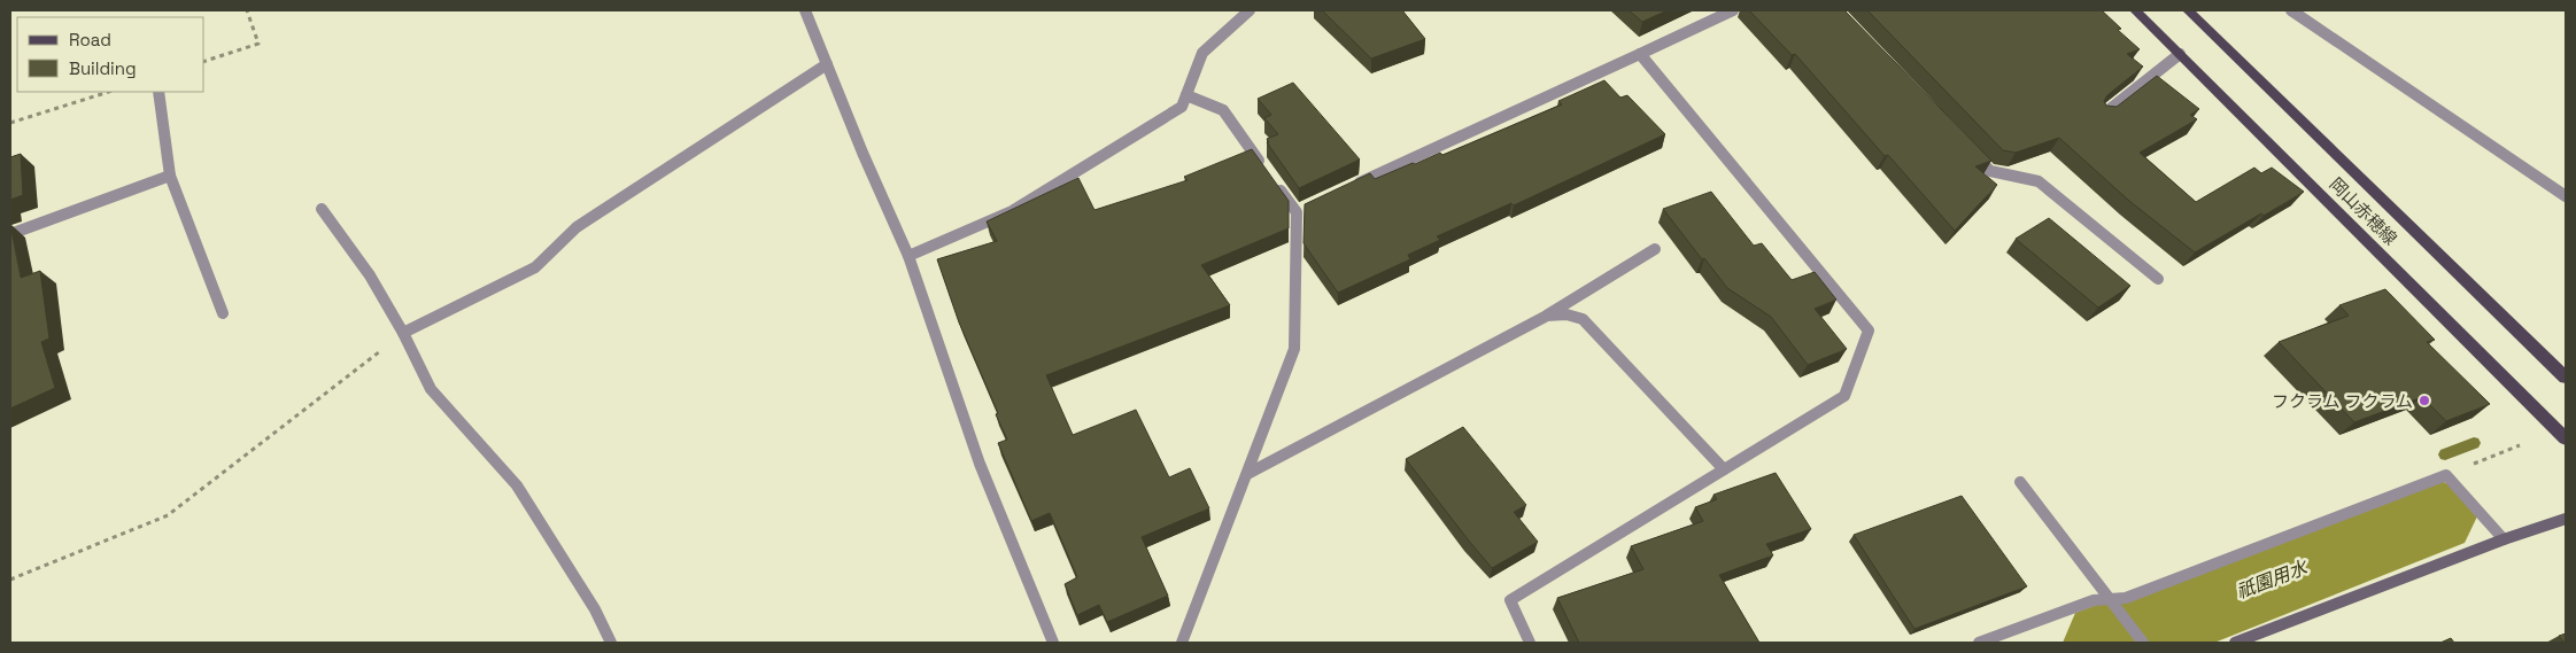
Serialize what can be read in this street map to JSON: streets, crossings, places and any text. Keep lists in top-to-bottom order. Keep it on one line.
{"streets":{"main road":["岡山赤穂線"]},"water":["祇園用水"],"places":["フクラム フクラム"],"legend":["Road","Building"]}
